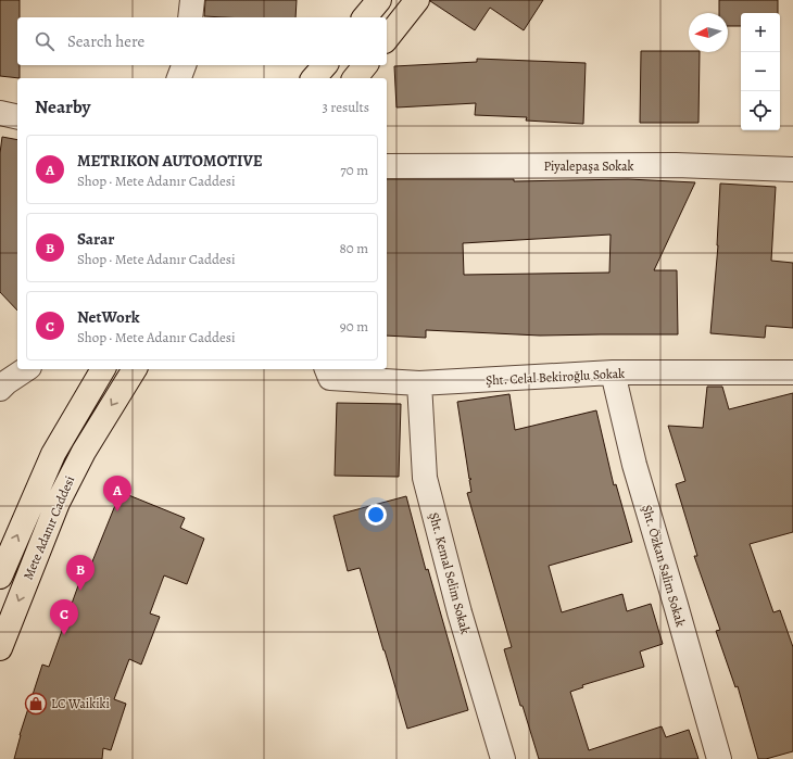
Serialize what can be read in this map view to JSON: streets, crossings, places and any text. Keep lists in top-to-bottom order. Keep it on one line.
{"streets":{"main road":["Mete Adanır Caddesi"],"street":["Piyalepaşa Sokak","Şht. Celal Bekiroğlu Sokak","Şht. Özkan Salim Sokak","Şht. Kemal Selim Sokak"]},"crossings":[["Şht. Celal Bekiroğlu Sokak","Şht. Özkan Salim Sokak"],["Şht. Celal Bekiroğlu Sokak","Şht. Kemal Selim Sokak"]],"places":{"shop":["LC Waikiki"]},"north":"left","page":{"map_buttons":["+","−"],"search":"Search here","heading":["Nearby","3 results"],"list":[{"mark":"A","name":"METRIKON AUTOMOTIVE","note":"Shop · Mete Adanır Caddesi","value":"70 m"},{"mark":"B","name":"Sarar","note":"Shop · Mete Adanır Caddesi","value":"80 m"},{"mark":"C","name":"NetWork","note":"Shop · Mete Adanır Caddesi","value":"90 m"}],"pins":["A","B","C"]}}
